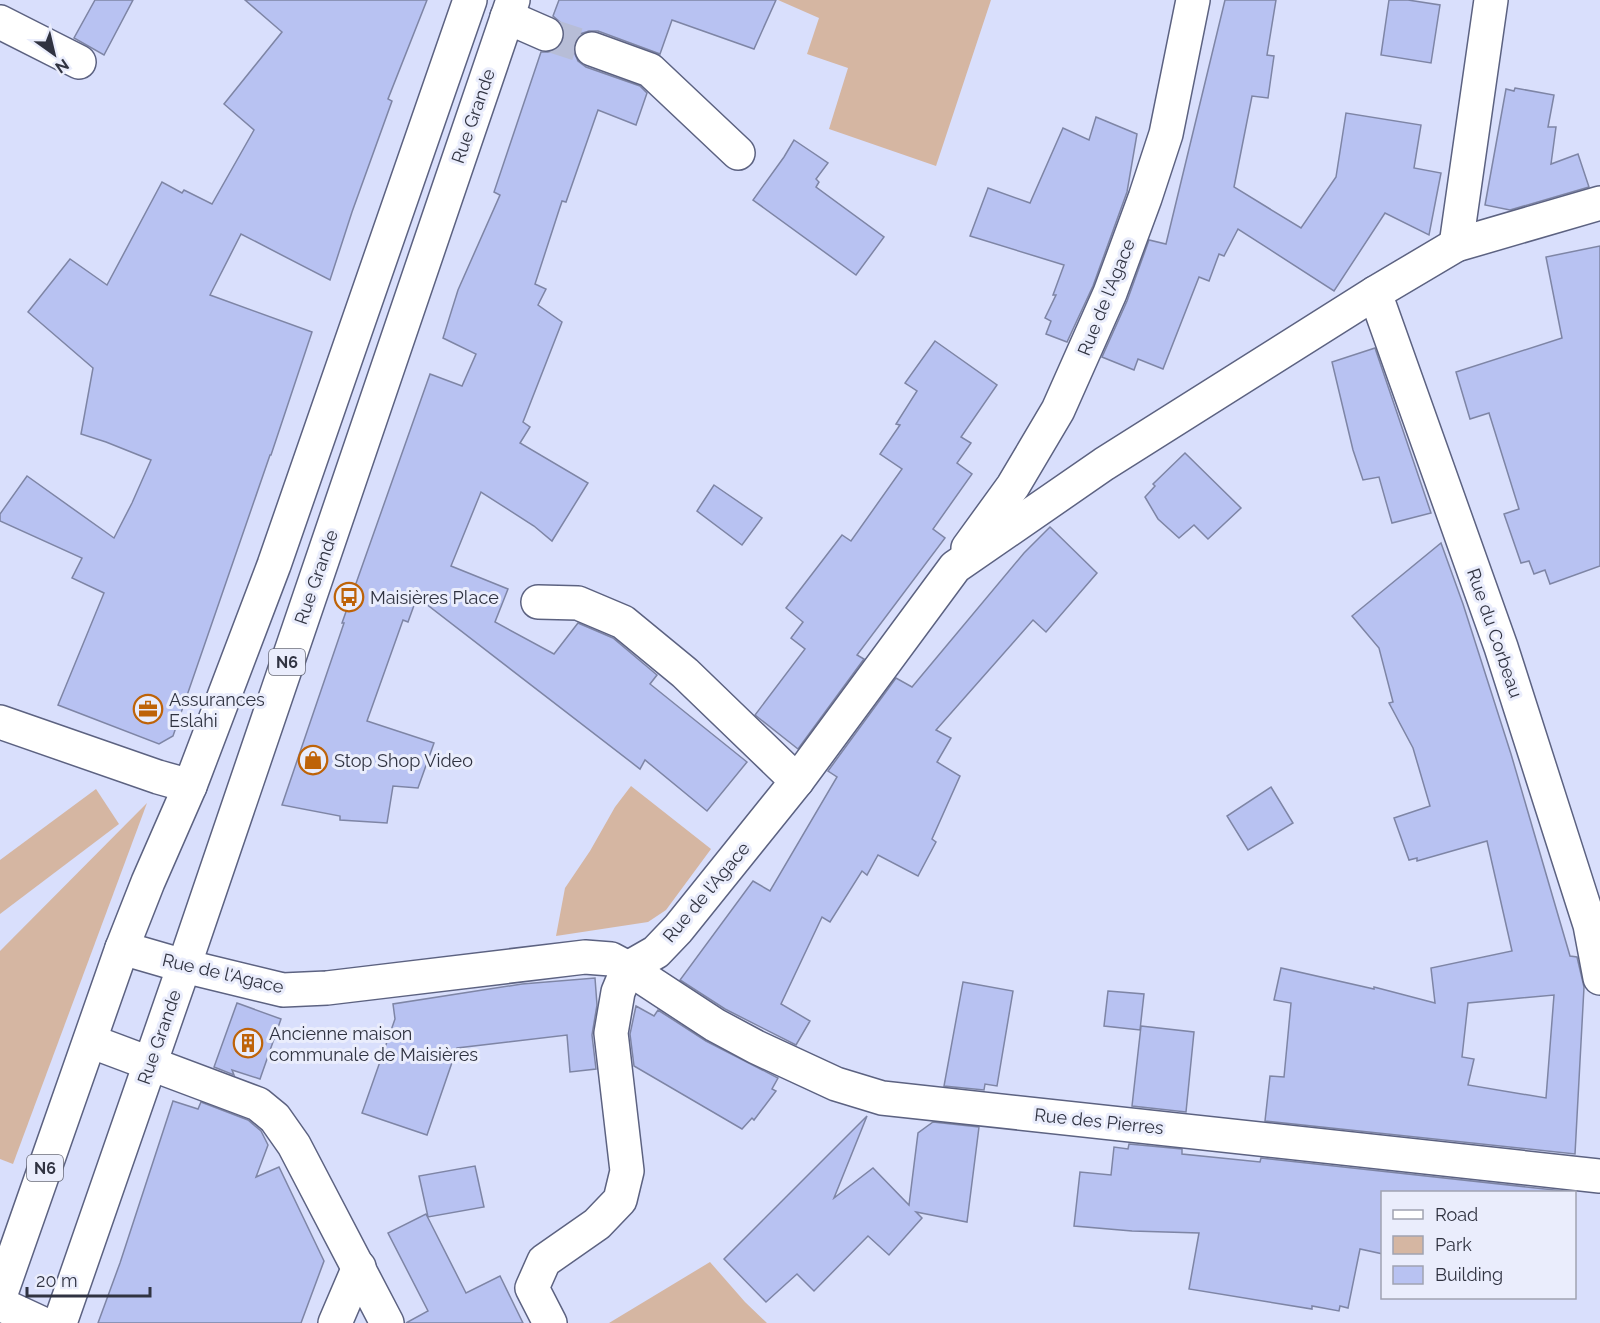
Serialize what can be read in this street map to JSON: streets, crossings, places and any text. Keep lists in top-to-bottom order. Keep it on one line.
{"streets":{"street":["Rue Grande","Rue de l'Agace","Rue du Corbeau","N6","Rue des Pierres"]},"crossings":[["Rue Grande","Rue de l'Agace"],["Rue de l'Agace","Rue du Corbeau"],["Rue de l'Agace","N6"],["Rue de l'Agace","Rue des Pierres"]],"places":{"bus stop":["Maisières Place"],"office":["Assurances Eslahi"],"shop":["Stop Shop Video"],"building":["Ancienne maison communale de Maisières"]},"legend":["Road","Park","Building"],"scale_bar":"20 m","north":"bottom right"}
